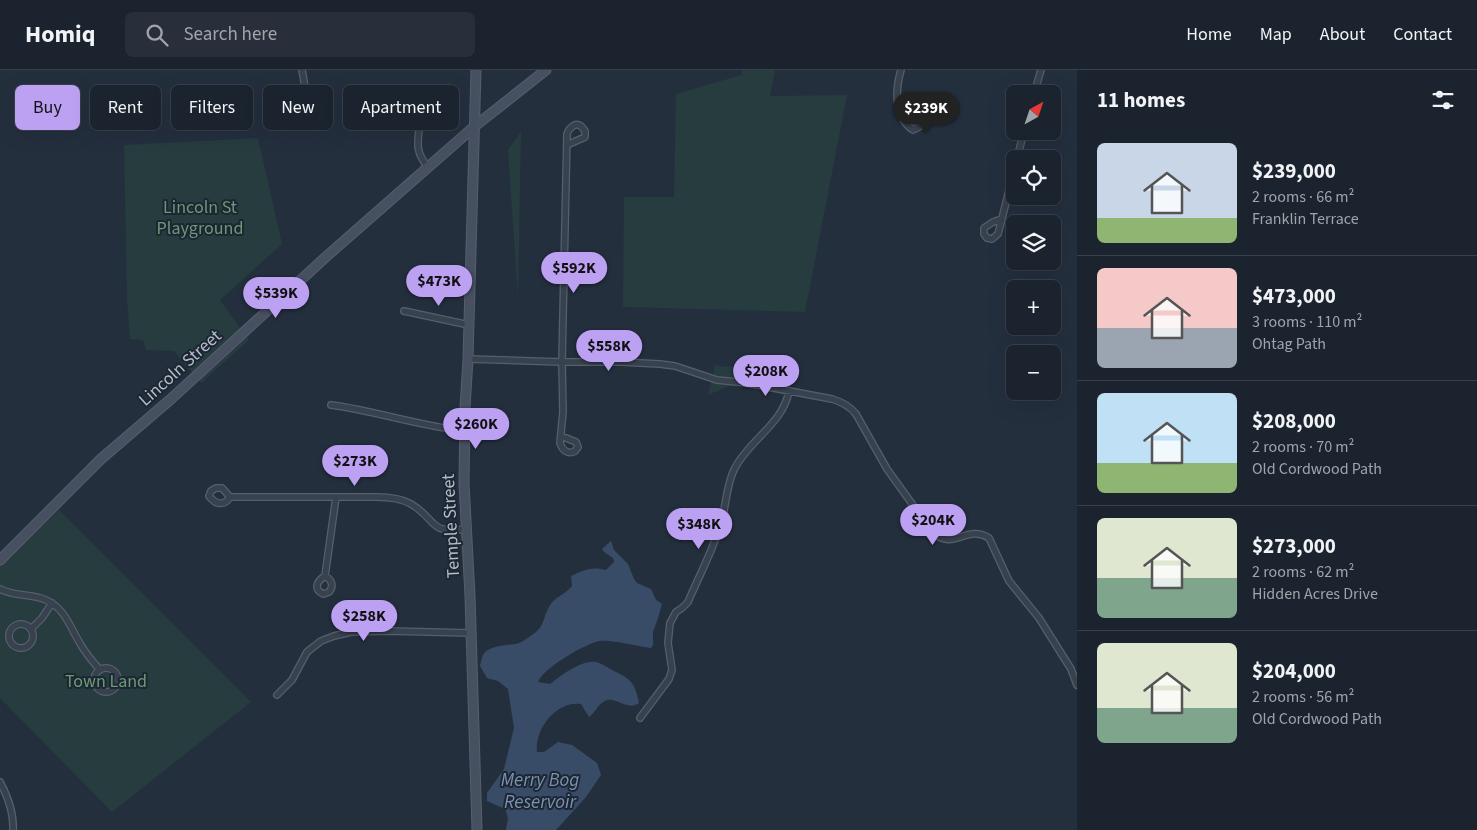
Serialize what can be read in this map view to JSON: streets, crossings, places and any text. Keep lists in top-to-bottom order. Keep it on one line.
{"streets":{"main road":["Lincoln Street","Temple Street"]},"crossings":[["Lincoln Street","Temple Street"]],"water":["Merry Bog Reservoir"],"parks":["Lincoln St Playground","Town Land"],"north":"top right","page":{"header":"Homiq","search":"Search here","nav":["Home","Map","About","Contact"],"heading":"11 homes","map_buttons":["+","−"],"chip":["Buy","Rent","Filters","New","Apartment"],"price":["$239K","$592K","$473K","$539K","$558K","$208K","$260K","$273K","$204K","$348K","$258K"],"list":[{"name":"$239,000","note":"2 rooms · 66 m² · Franklin Terrace"},{"name":"$473,000","note":"3 rooms · 110 m² · Ohtag Path"},{"name":"$208,000","note":"2 rooms · 70 m² · Old Cordwood Path"},{"name":"$273,000","note":"2 rooms · 62 m² · Hidden Acres Drive"},{"name":"$204,000","note":"2 rooms · 56 m² · Old Cordwood Path"}]}}
